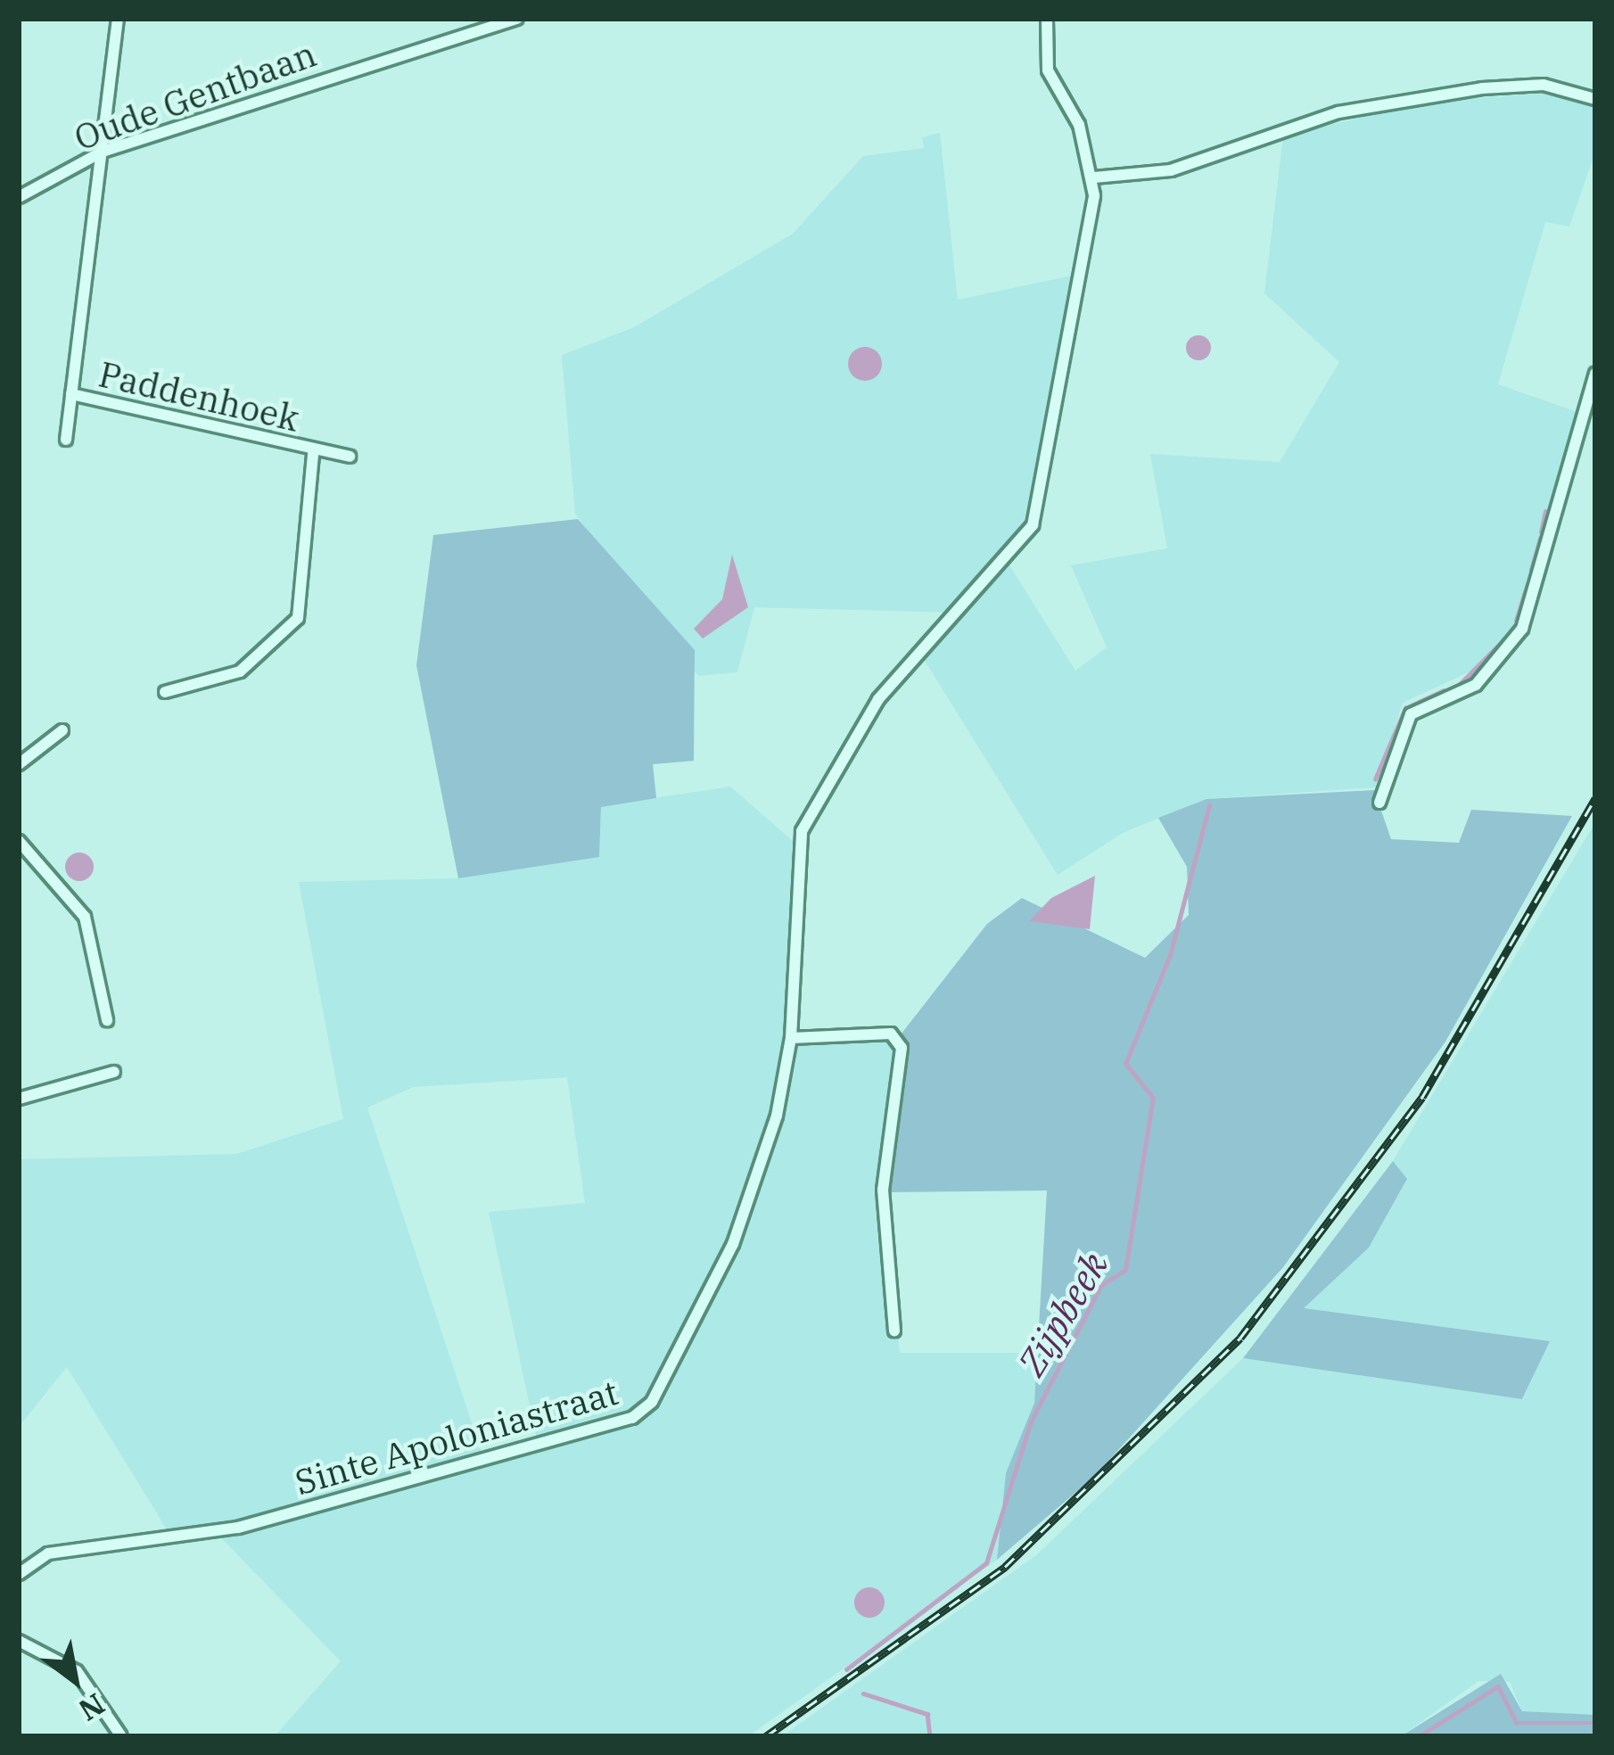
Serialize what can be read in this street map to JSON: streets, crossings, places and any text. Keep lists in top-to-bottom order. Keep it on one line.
{"streets":{"street":["Oude Gentbaan","Paddenhoek","Sinte Apoloniastraat"]},"water":["Zijpbeek"],"north":"bottom right"}
